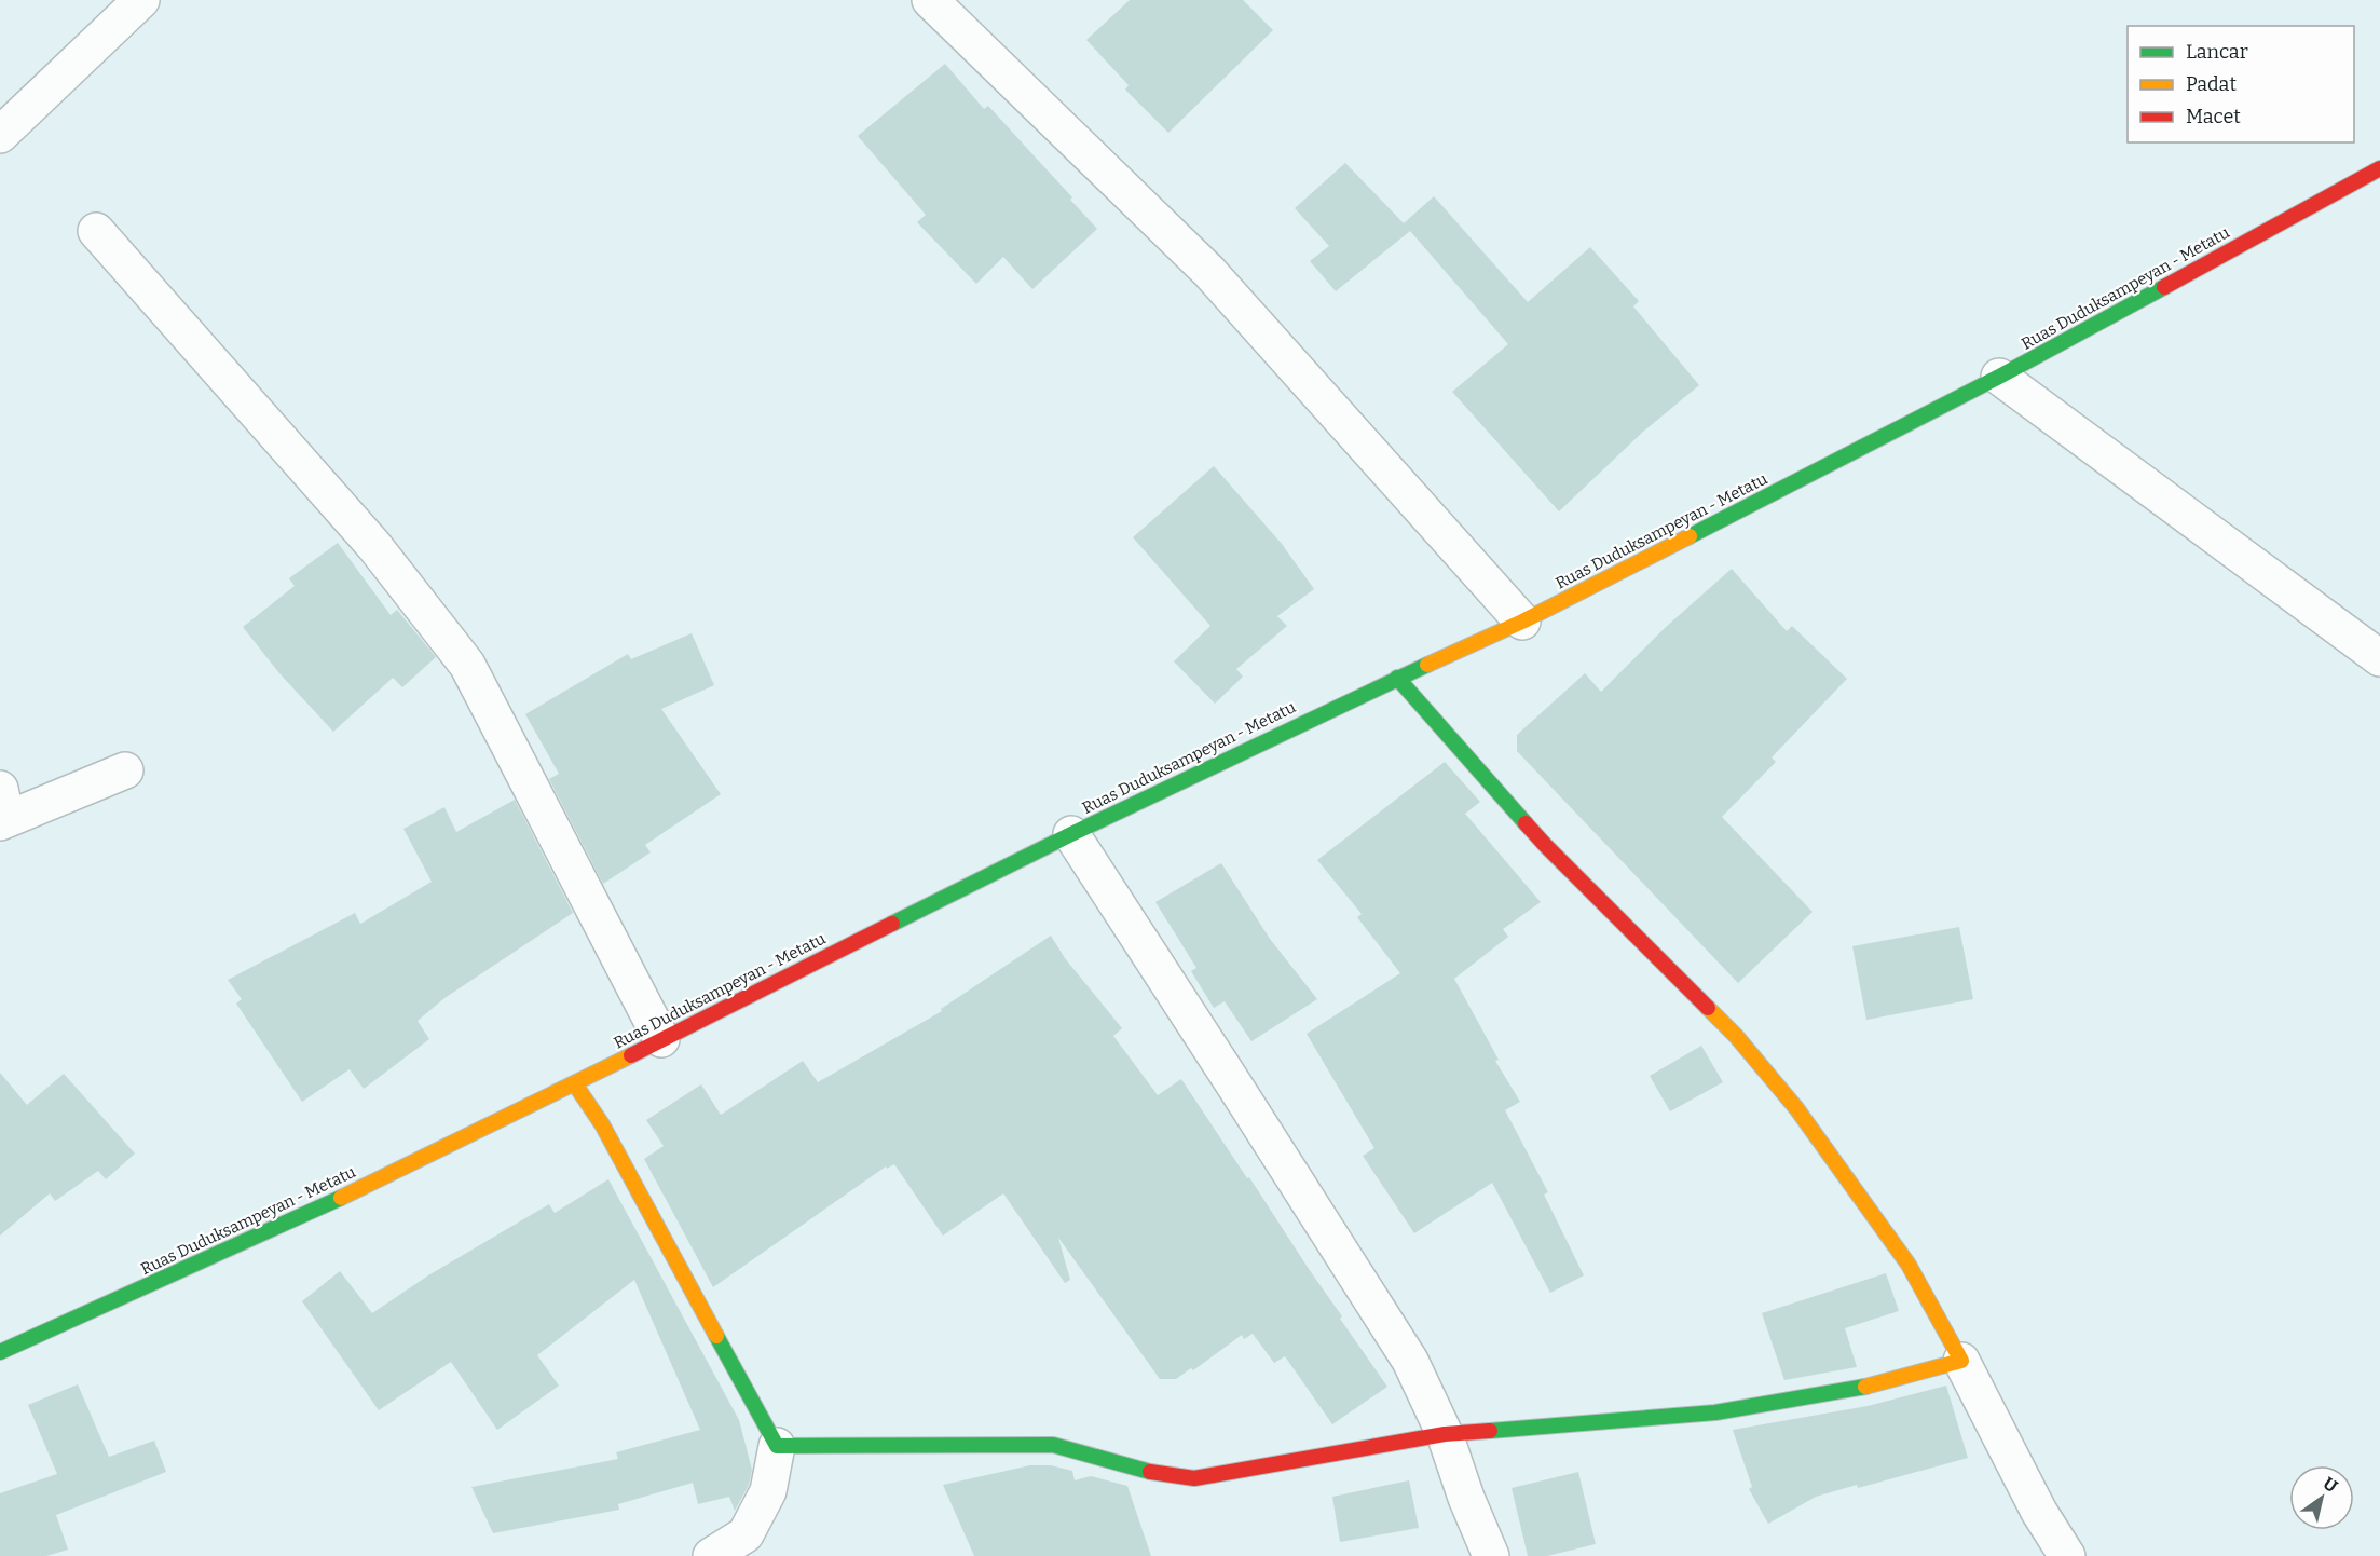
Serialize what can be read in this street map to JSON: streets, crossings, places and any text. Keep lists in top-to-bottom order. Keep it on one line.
{"streets":{"main road":["Ruas Duduksampeyan - Metatu"]},"legend":["Lancar","Padat","Macet"],"north":"top right"}
